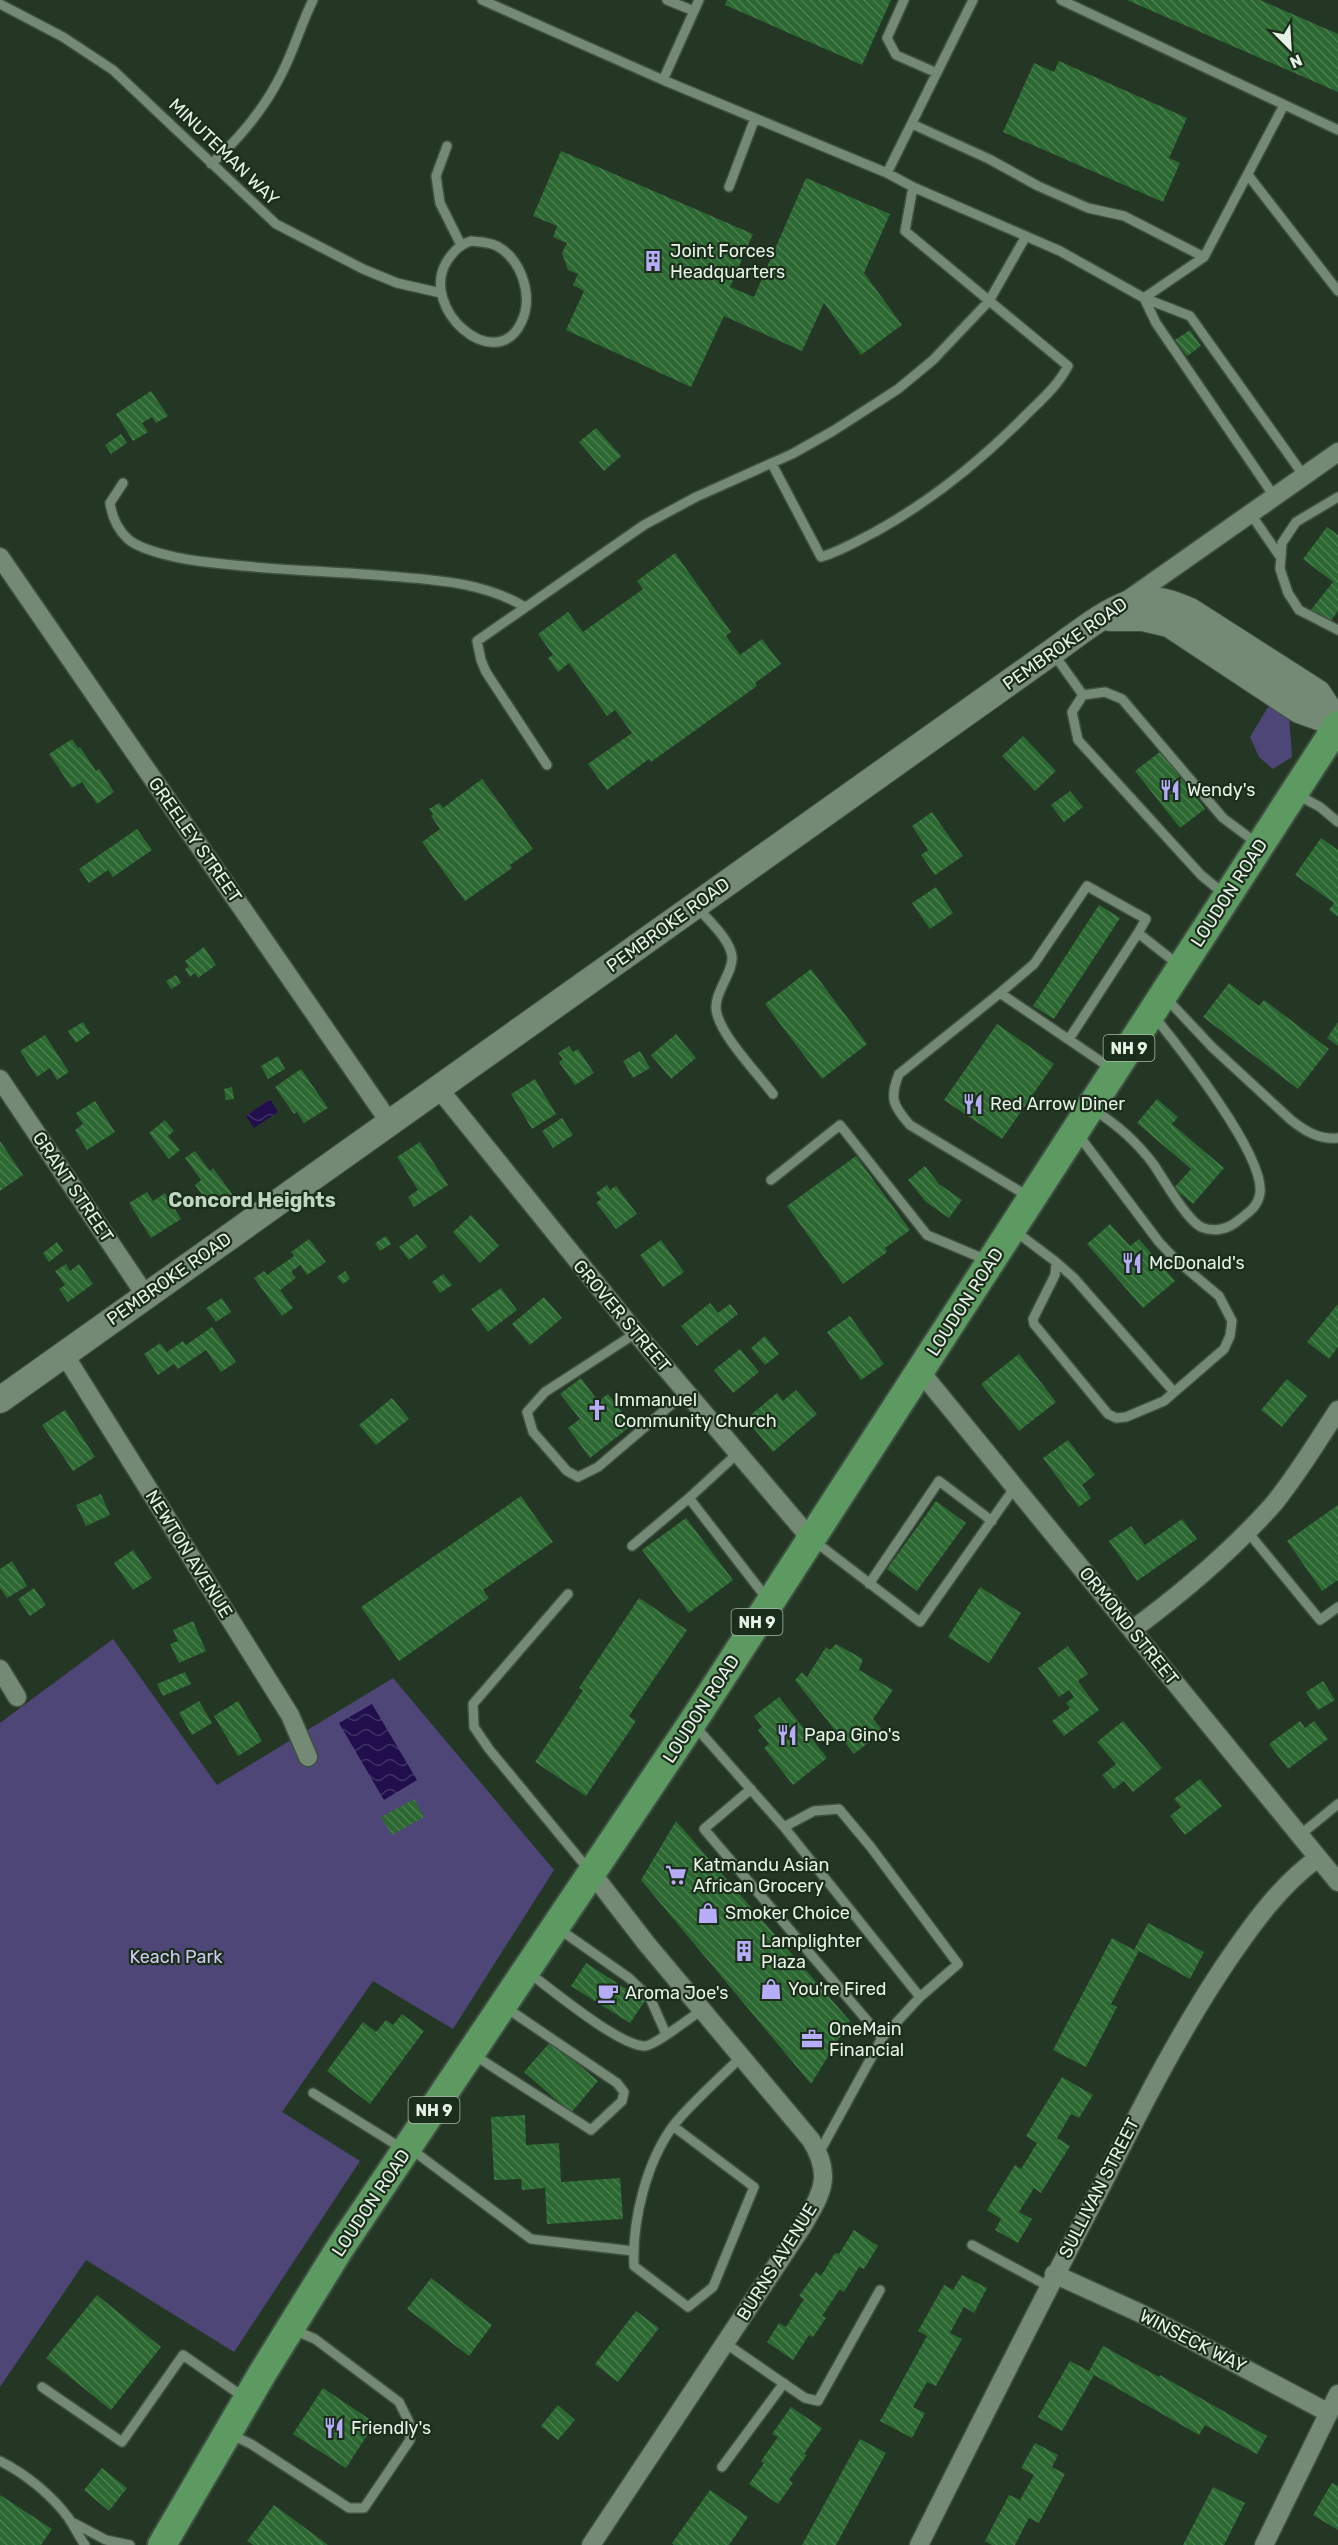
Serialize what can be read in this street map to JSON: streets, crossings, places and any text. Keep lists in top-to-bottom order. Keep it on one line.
{"streets":{"main road":["LOUDON ROAD","NH 9"],"street":["PEMBROKE ROAD","GREELEY STREET","GRANT STREET","GROVER STREET","NEWTON AVENUE","ORMOND STREET","SULLIVAN STREET","BURNS AVENUE","WINSECK WAY"],"lane":["MINUTEMAN WAY"]},"crossings":[["PEMBROKE ROAD","GREELEY STREET"],["PEMBROKE ROAD","GRANT STREET"],["PEMBROKE ROAD","GROVER STREET"],["PEMBROKE ROAD","NEWTON AVENUE"],["LOUDON ROAD","GROVER STREET"],["LOUDON ROAD","ORMOND STREET"],["LOUDON ROAD","BURNS AVENUE"],["ORMOND STREET","SULLIVAN STREET"],["SULLIVAN STREET","WINSECK WAY"]],"districts":["Concord Heights"],"parks":["Keach Park"],"places":{"building":["Joint Forces Headquarters","Lamplighter Plaza"],"restaurant":["Wendy's","Red Arrow Diner","McDonald's","Papa Gino's","Friendly's"],"church":["Immanuel Community Church"],"supermarket":["Katmandu Asian African Grocery"],"shop":["Smoker Choice","You're Fired"],"cafe":["Aroma Joe's"],"office":["OneMain Financial"]},"north":"bottom right"}
